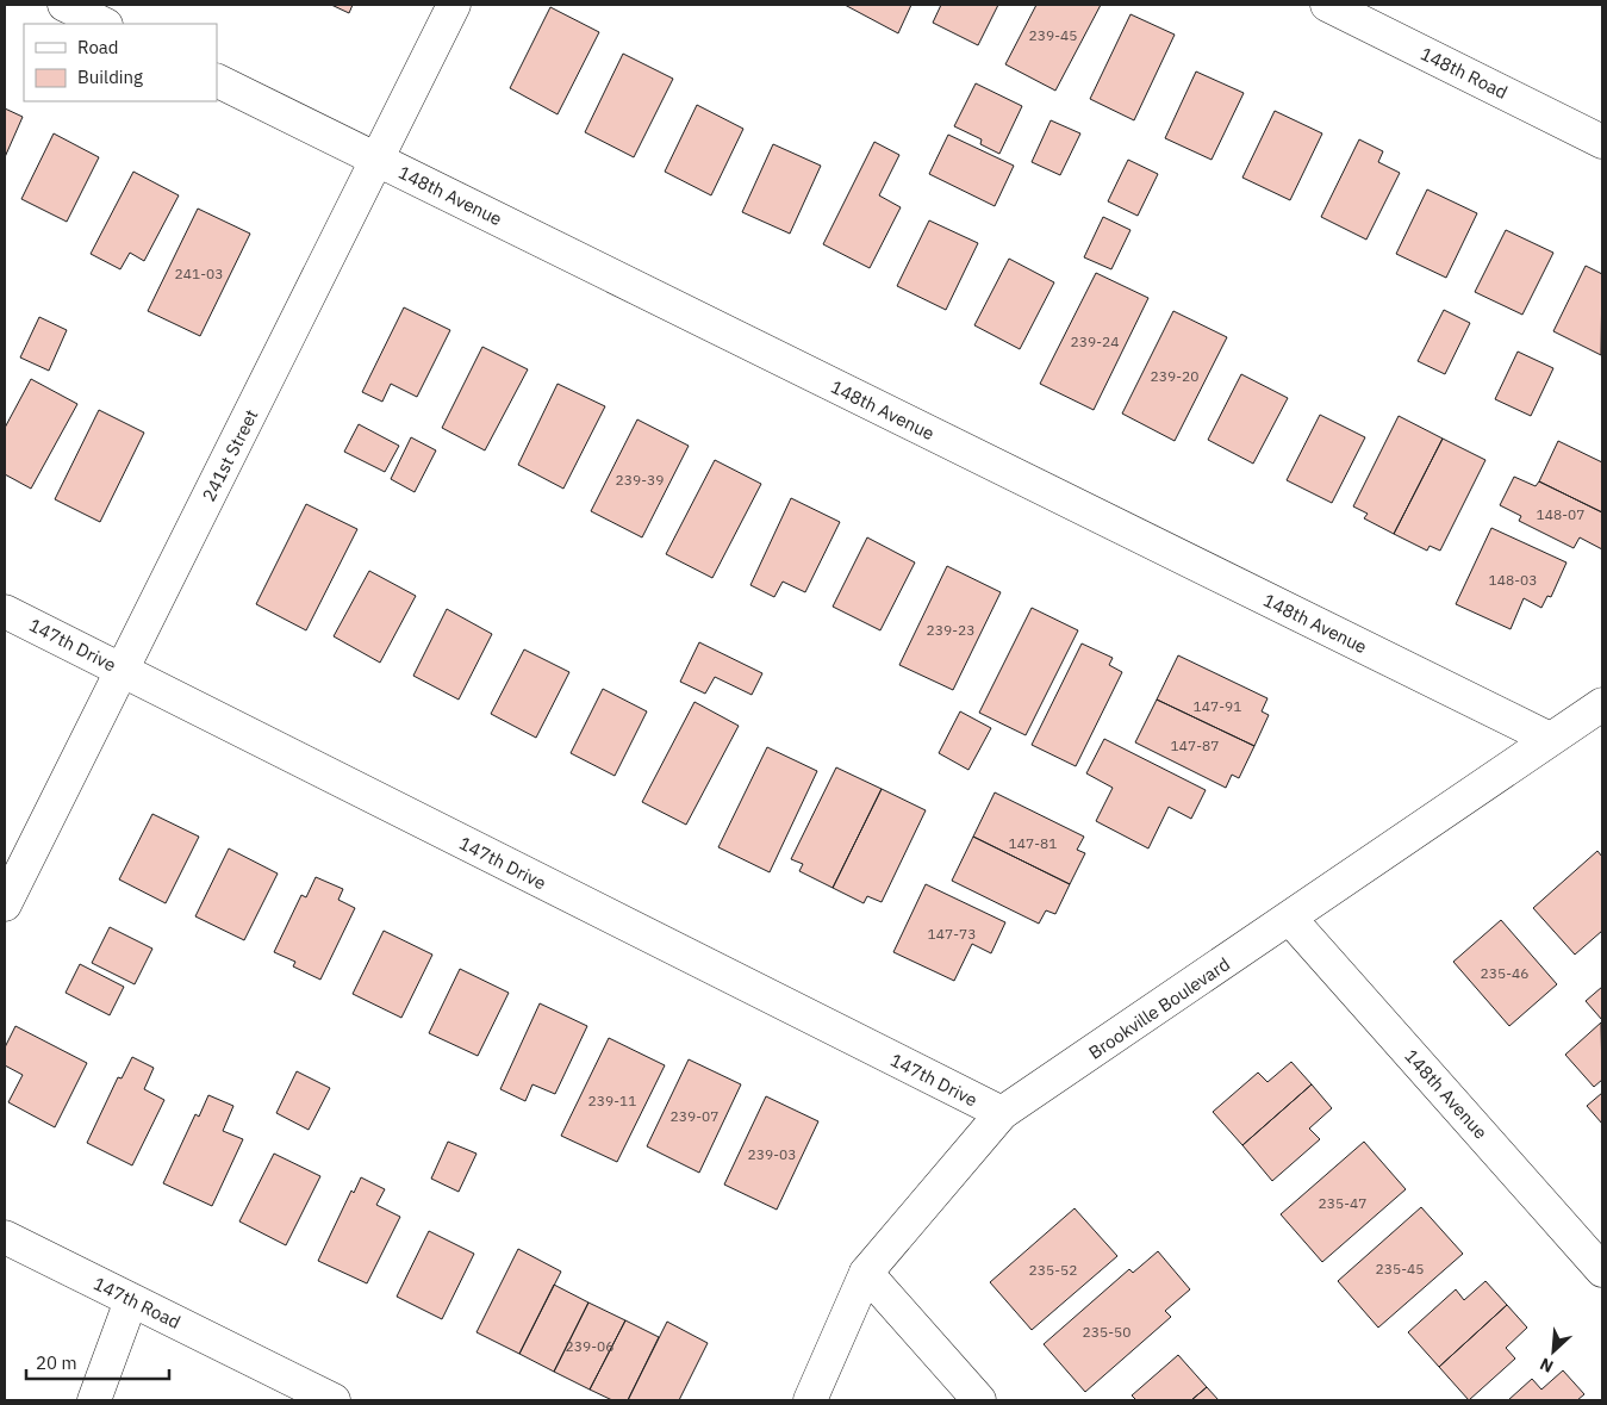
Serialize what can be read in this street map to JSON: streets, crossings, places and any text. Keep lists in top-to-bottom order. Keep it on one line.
{"streets":{"street":["148th Road","148th Avenue","241st Street","147th Drive","Brookville Boulevard","147th Road"]},"crossings":[["148th Avenue","241st Street"],["148th Avenue","Brookville Boulevard"],["241st Street","147th Drive"],["147th Drive","Brookville Boulevard"]],"house_numbers":["239-45","241-03","239-24","239-20","239-39","148-07","148-03","239-23","147-91","147-87","147-81","147-73","235-46","239-11","239-07","239-03","235-47","235-45","235-52","235-50","239-06"],"legend":["Road","Building"],"scale_bar":"20 m","north":"bottom left"}
